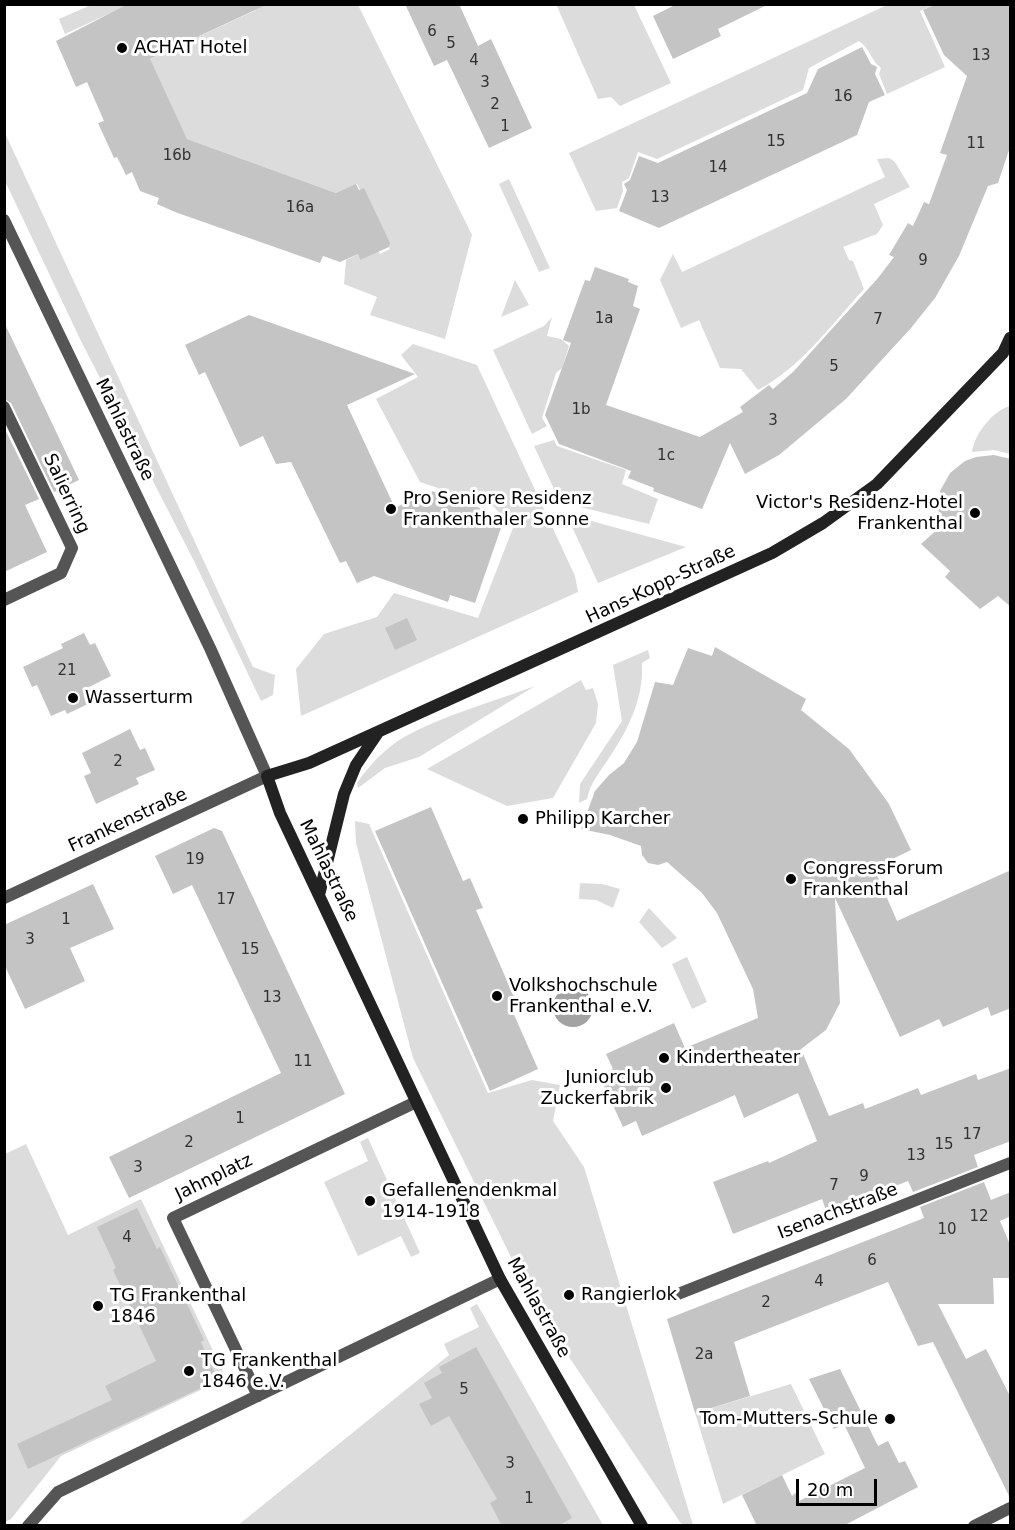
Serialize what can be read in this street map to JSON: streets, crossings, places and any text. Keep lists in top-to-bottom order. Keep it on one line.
{"streets":{"main road":["Mahlastraße","Hans-Kopp-Straße"],"street":["Salierring","Frankenstraße","Jahnplatz","Isenachstraße"]},"crossings":[["Mahlastraße","Hans-Kopp-Straße"],["Mahlastraße","Frankenstraße"],["Mahlastraße","Jahnplatz"],["Hans-Kopp-Straße","Frankenstraße"]],"places":["ACHAT Hotel","Pro Seniore Residenz Frankenthaler Sonne","Victor's Residenz-Hotel Frankenthal","Wasserturm","Philipp Karcher","CongressForum Frankenthal","Volkshochschule Frankenthal e.V.","Kindertheater","Juniorclub Zuckerfabrik","Gefallenendenkmal 1914-1918","Rangierlok","TG Frankenthal 1846","TG Frankenthal 1846 e.V.","Tom-Mutters-Schule"],"house_numbers":["6","5","13","4","3","16","2","1","15","11","16b","14","13","16a","9","1a","7","5","1b","3","1c","21","2","19","17","1","3","15","13","11","1","17","2","15","13","3","9","7","12","10","4","6","4","2","2a","5","3","1"],"scale_bar":"20 m"}
